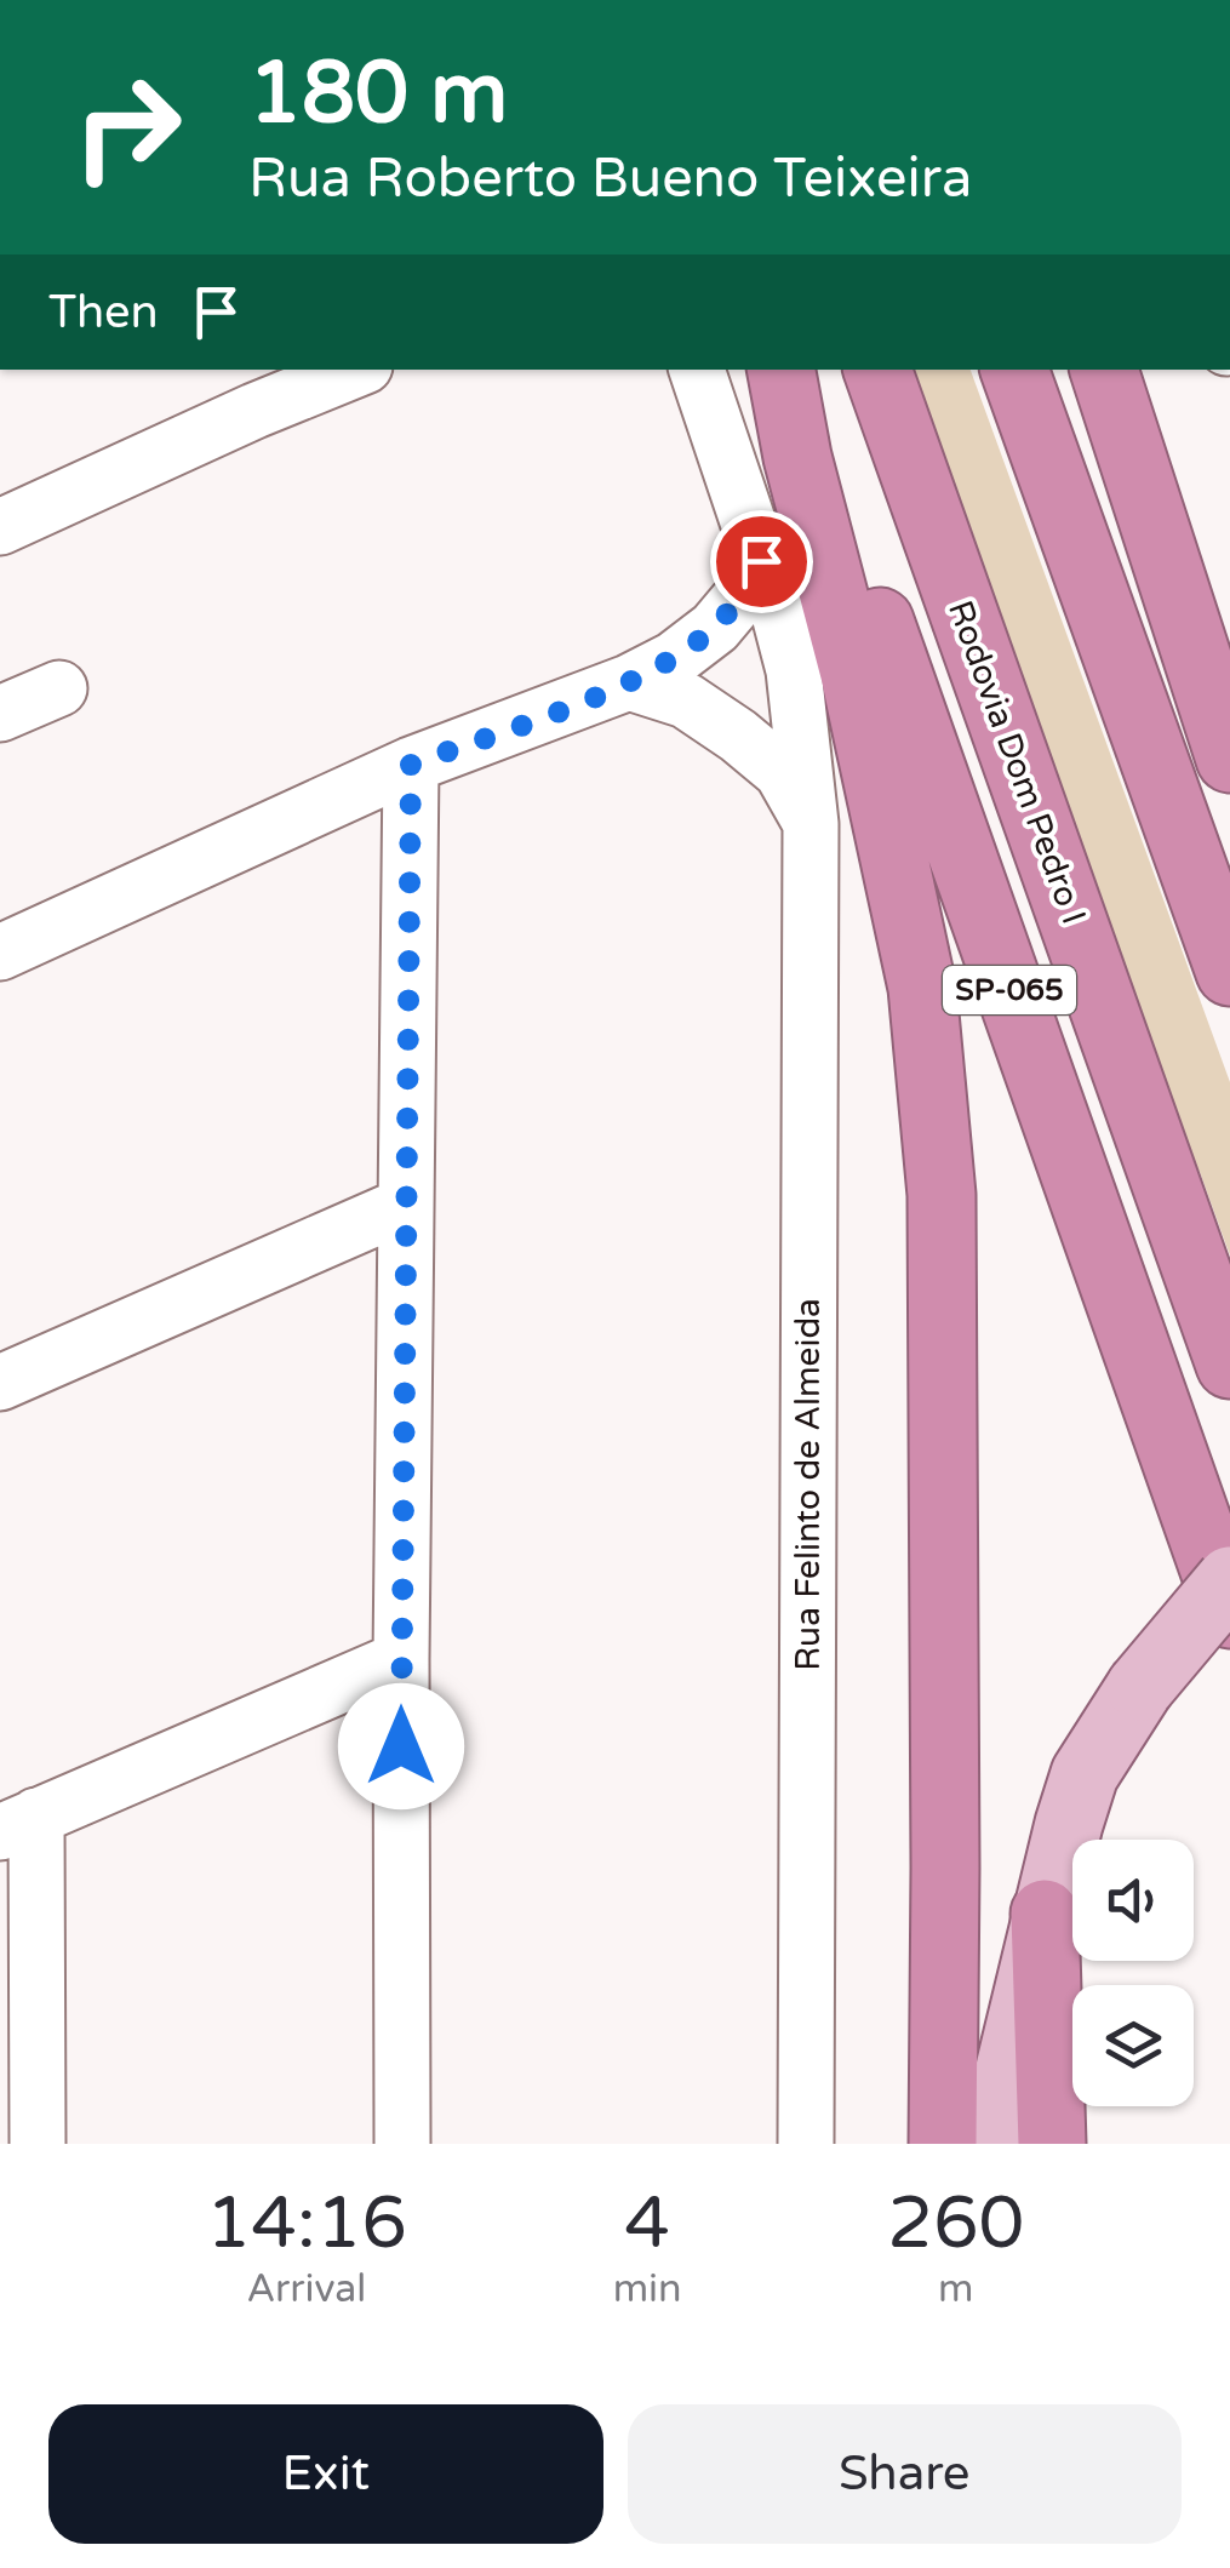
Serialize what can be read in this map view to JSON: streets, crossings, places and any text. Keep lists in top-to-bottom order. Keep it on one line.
{"streets":{"highway":["Rodovia Dom Pedro I","SP-065"],"street":["Rua Felinto de Almeida"]},"page":{"turn":["180 m","Rua Roberto Bueno Teixeira"],"then":"Then","eta":["14:16","Arrival","4","min","260","m"],"buttons":["Exit","Share"]}}
